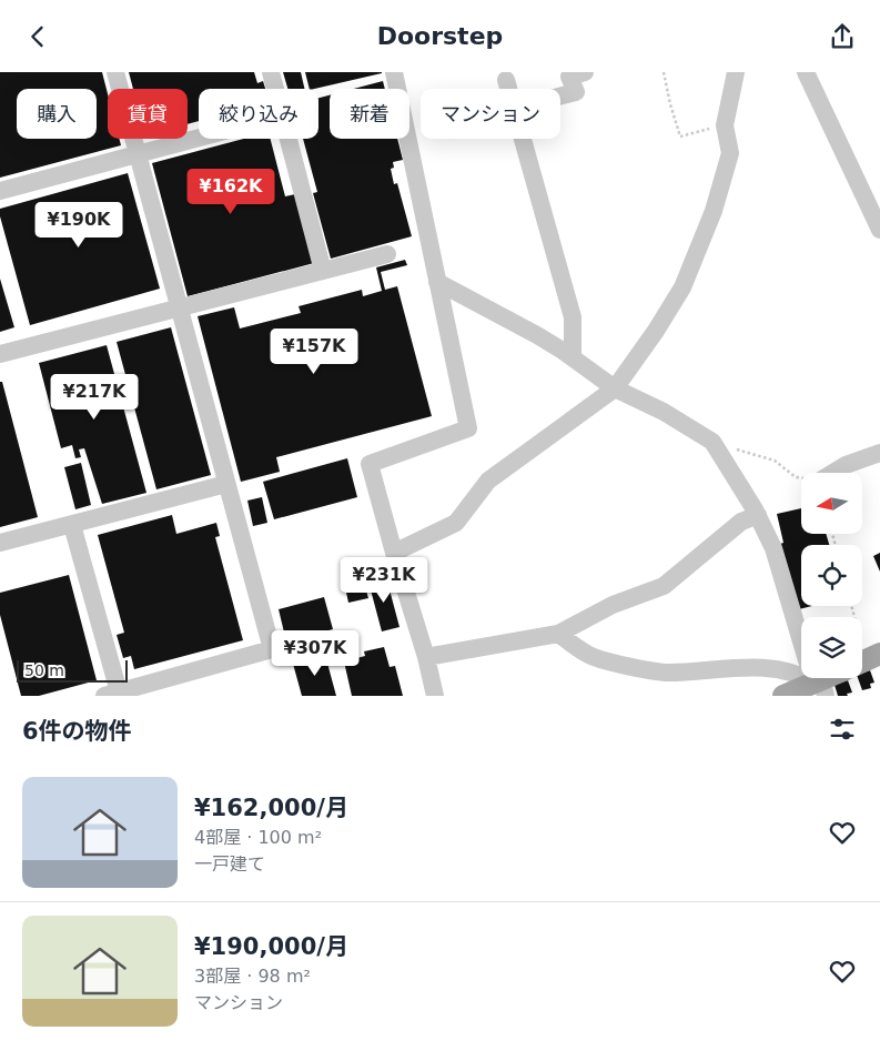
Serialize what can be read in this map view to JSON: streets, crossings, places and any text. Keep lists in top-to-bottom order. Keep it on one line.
{"scale_bar":"50 m","north":"left","page":{"header":"Doorstep","chip":["購入","賃貸","絞り込み","新着","マンション"],"price":["¥162K","¥190K","¥157K","¥217K","¥231K","¥307K"],"scale":"50 m","heading":"6件の物件","list":[{"name":"¥162,000/月","note":"4部屋 · 100 m² · 一戸建て"},{"name":"¥190,000/月","note":"3部屋 · 98 m² · マンション"}]}}
